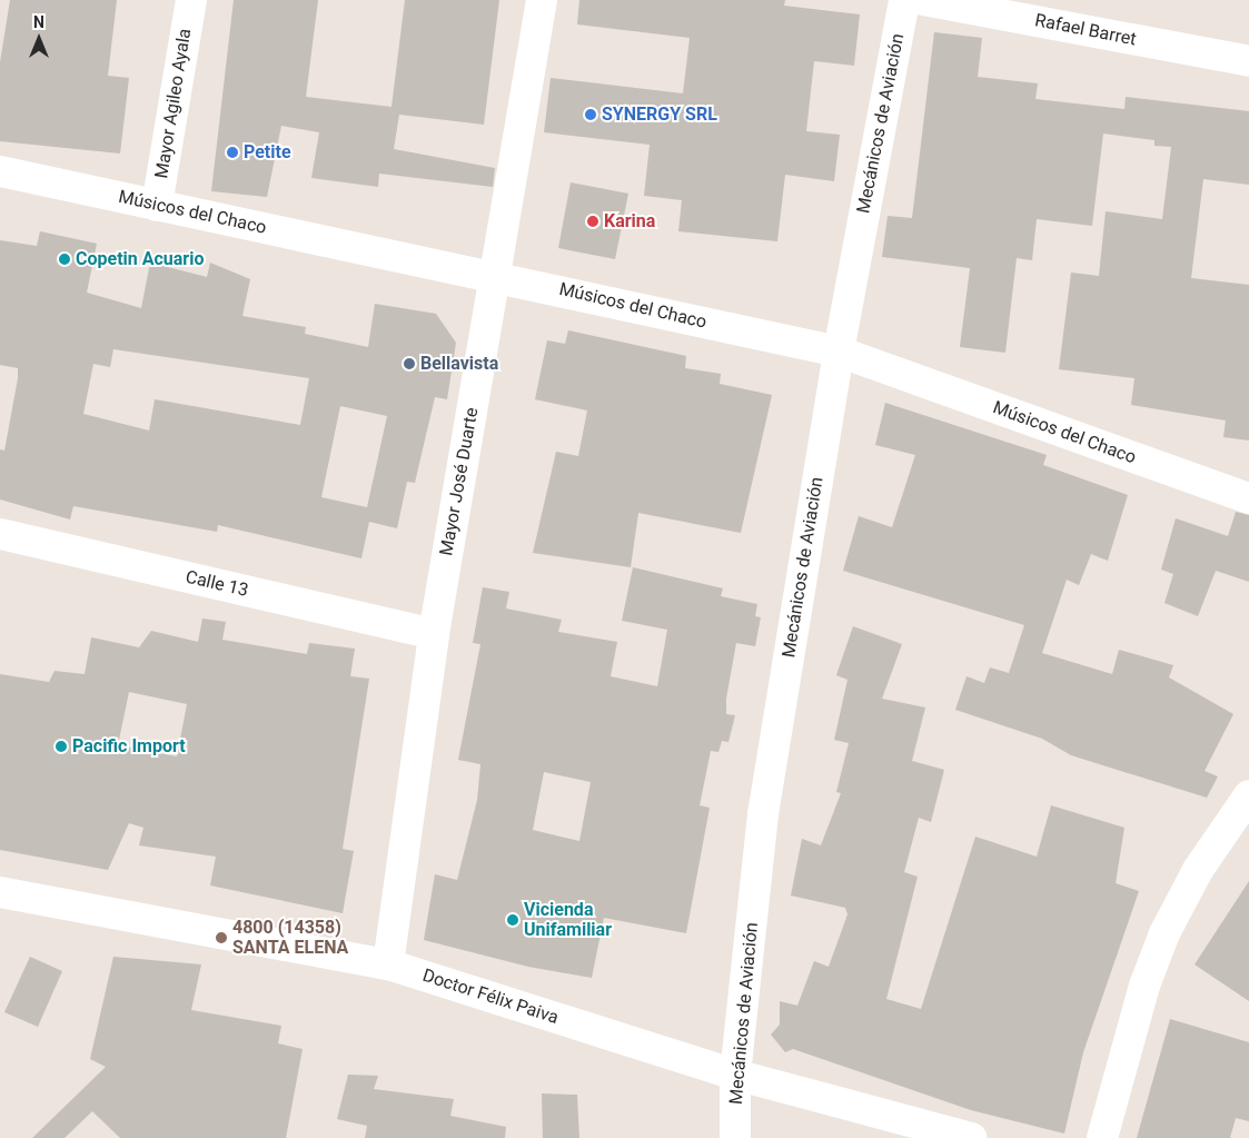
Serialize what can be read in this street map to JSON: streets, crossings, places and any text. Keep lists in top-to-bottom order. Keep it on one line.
{"streets":{"street":["Rafael Barret","Mayor Agileo Ayala","Mecánicos de Aviación","Músicos del Chaco","Mayor José Duarte","Calle 13","Doctor Félix Paiva"]},"crossings":[["Mayor Agileo Ayala","Músicos del Chaco"],["Mecánicos de Aviación","Músicos del Chaco"],["Mecánicos de Aviación","Doctor Félix Paiva"],["Músicos del Chaco","Mayor José Duarte"],["Mayor José Duarte","Calle 13"],["Mayor José Duarte","Doctor Félix Paiva"]],"places":["SYNERGY SRL","Petite","Karina","Copetin Acuario","Bellavista","Pacific Import","Vicienda Unifamiliar","4800 (14358) SANTA ELENA"],"north":"top"}
